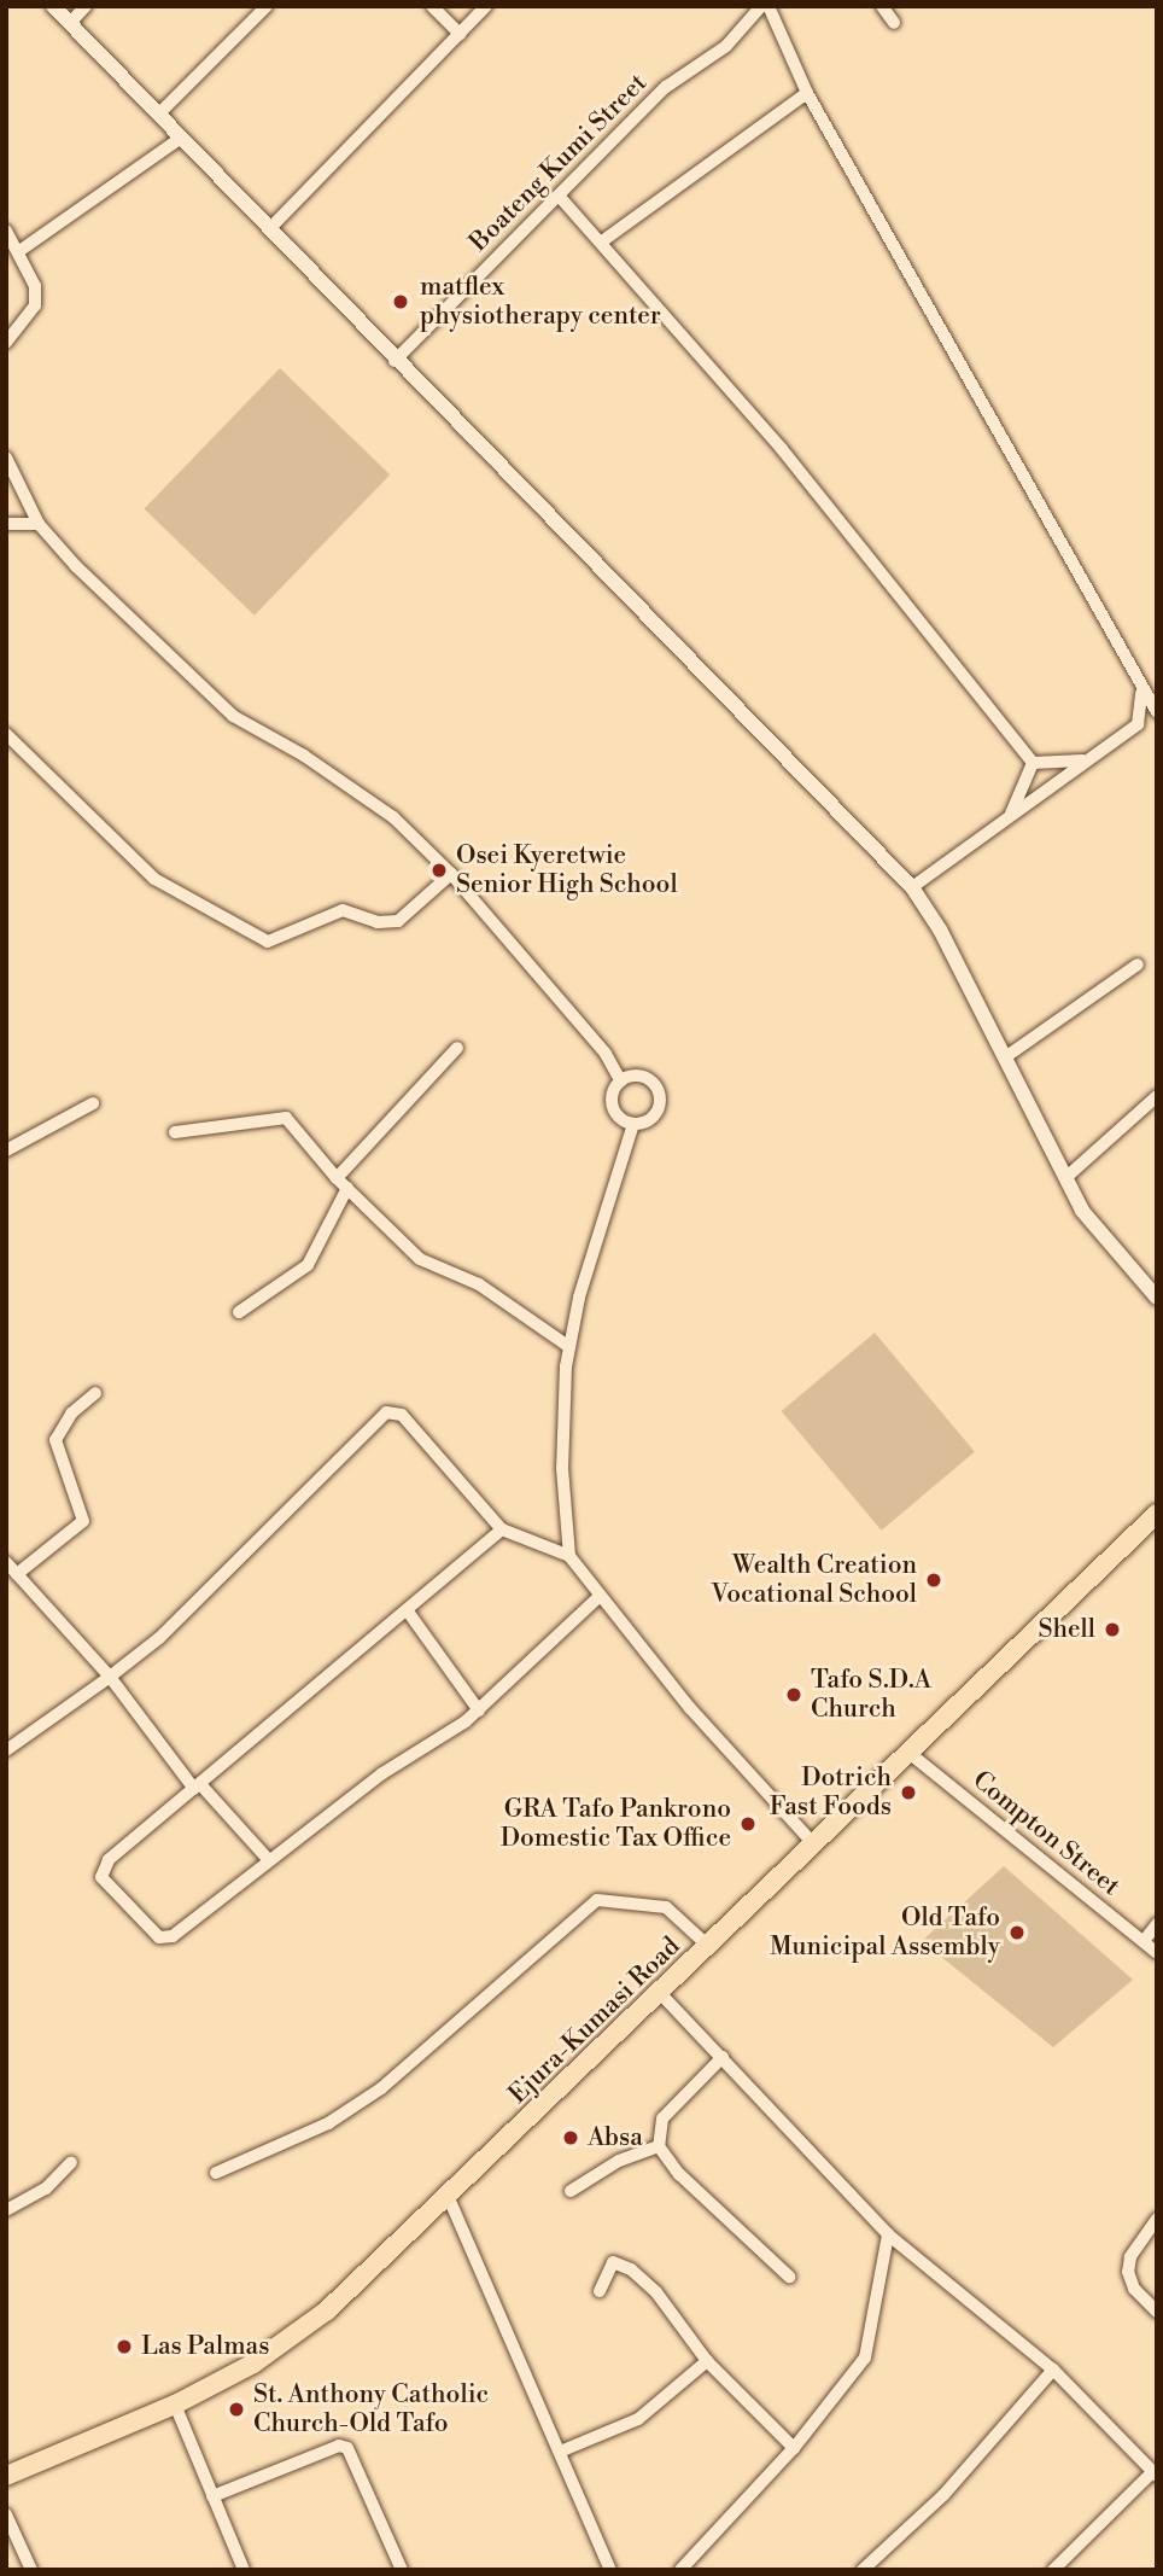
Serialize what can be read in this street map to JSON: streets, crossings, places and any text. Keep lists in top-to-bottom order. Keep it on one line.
{"streets":{"main road":["Ejura-Kumasi Road"],"street":["Boateng Kumi Street","Compton Street"]},"crossings":[["Compton Street","Ejura-Kumasi Road"]],"places":["matflex physiotherapy center","Osei Kyeretwie Senior High School","Wealth Creation Vocational School","Shell","Tafo S.D.A Church","Dotrich Fast Foods","GRA Tafo Pankrono Domestic Tax Office","Old Tafo Municipal Assembly","Absa","Las Palmas","St. Anthony Catholic Church-Old Tafo"]}
